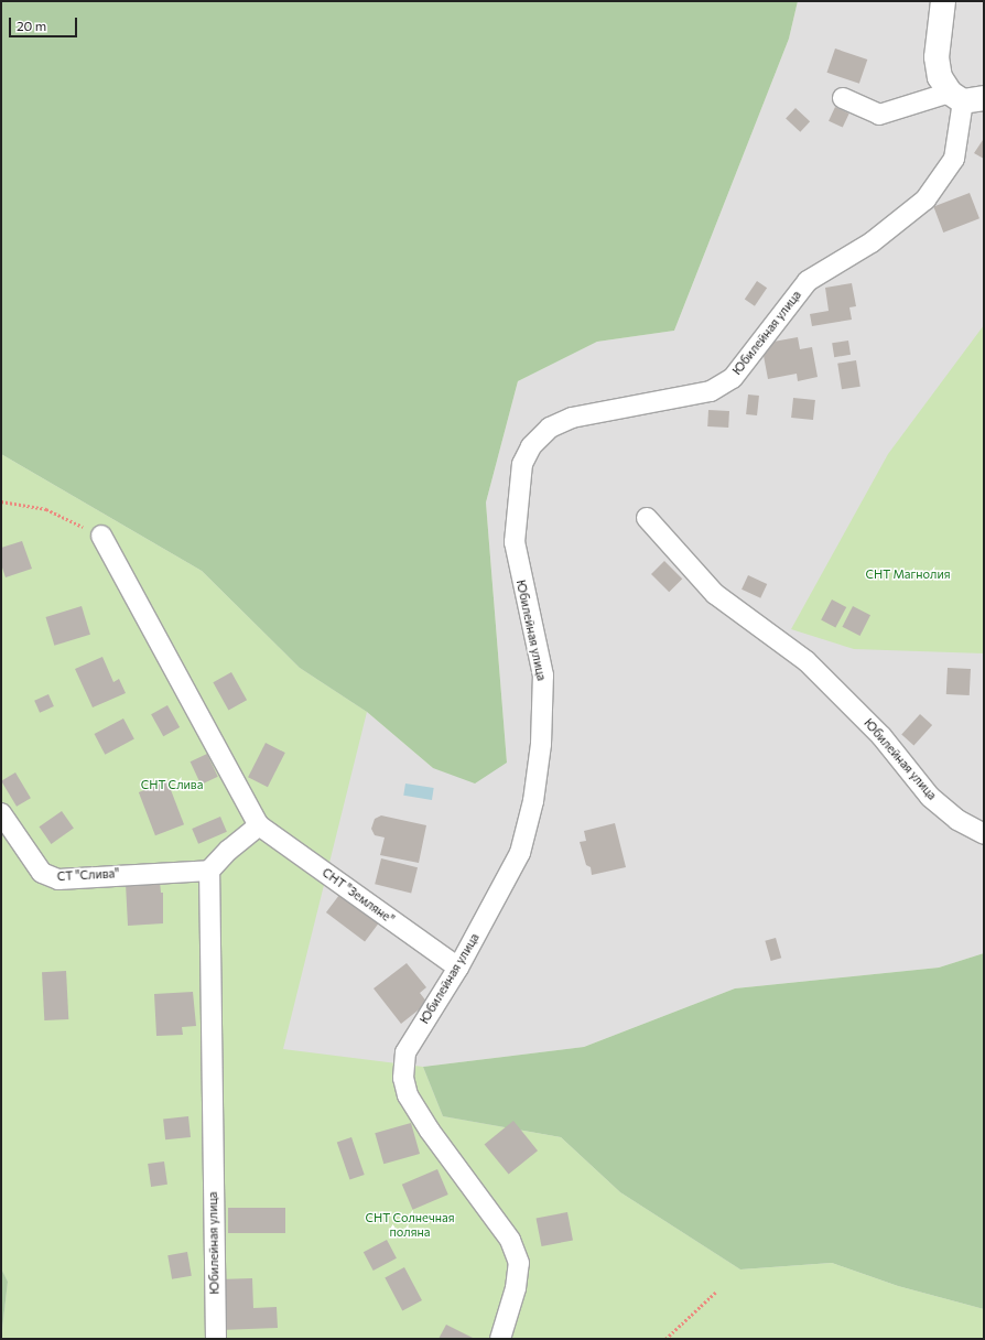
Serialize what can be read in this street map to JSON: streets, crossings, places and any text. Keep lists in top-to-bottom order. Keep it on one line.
{"streets":{"street":["Юбилейная улица","СТ \"Слива\"","СНТ \"Земляне\""]},"crossings":[["Юбилейная улица","СТ \"Слива\""],["Юбилейная улица","СНТ \"Земляне\""]],"parks":["СНТ Магнолия","СНТ Слива","СНТ Солнечная поляна"],"scale_bar":"20 m"}
